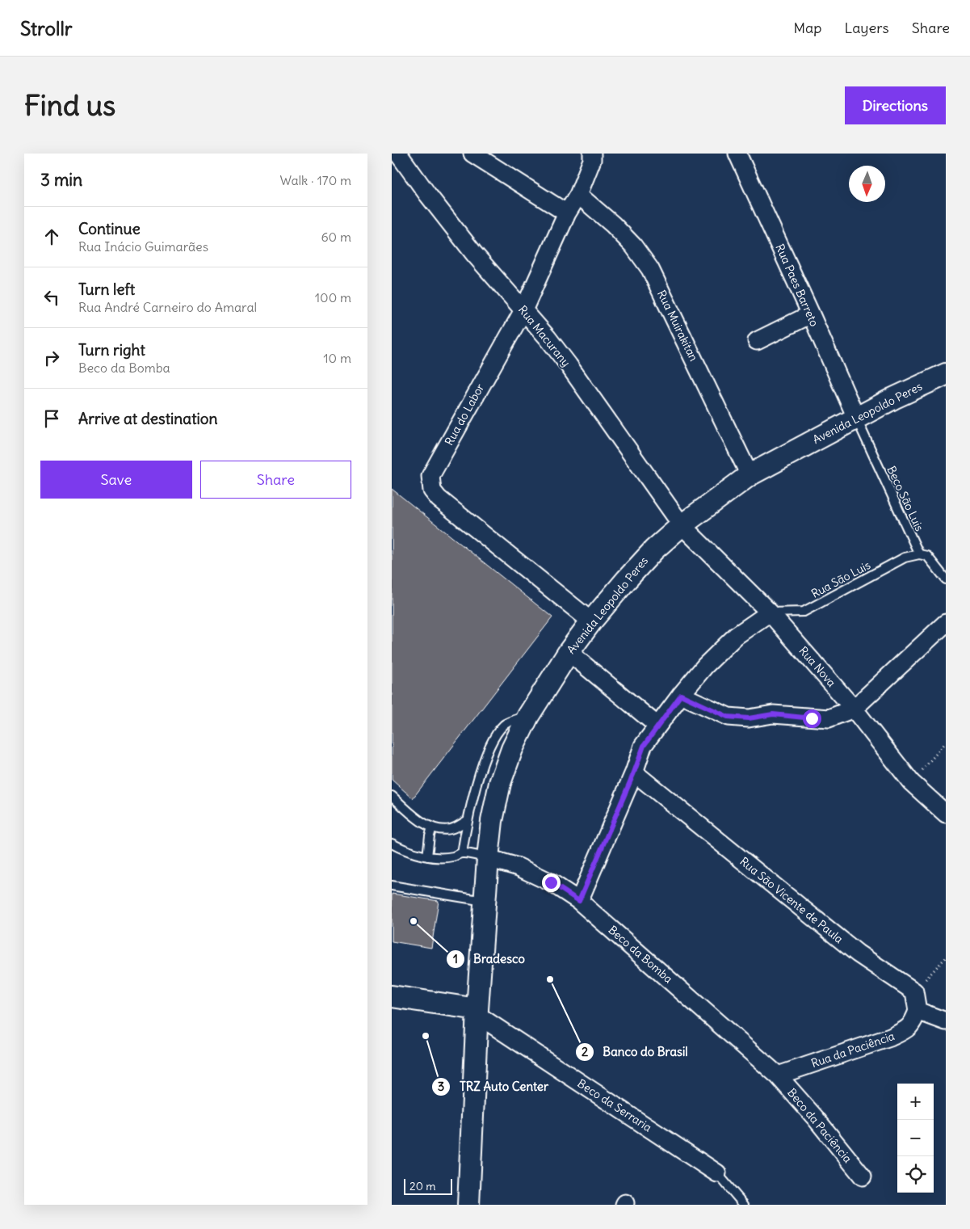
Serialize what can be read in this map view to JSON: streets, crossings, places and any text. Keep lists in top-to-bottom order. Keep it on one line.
{"streets":{"street":["Rua Paes Barreto","Rua Muirakitan","Rua Macurany","Avenida Leopoldo Peres","Rua do Labor","Rua Nova","Rua São Vicente de Paula","Beco da Bomba","Rua da Paciência","Beco da Serraria","Beco da Paciência"],"lane":["Beco São Luis","Rua São Luis"]},"crossings":[["Rua Paes Barreto","Avenida Leopoldo Peres"],["Rua Paes Barreto","Beco São Luis"],["Rua Muirakitan","Avenida Leopoldo Peres"],["Rua Muirakitan","Rua do Labor"],["Rua Macurany","Avenida Leopoldo Peres"],["Rua Macurany","Rua do Labor"],["Rua Macurany","Rua Nova"],["Avenida Leopoldo Peres","Rua do Labor"],["Avenida Leopoldo Peres","Beco São Luis"],["Avenida Leopoldo Peres","Rua Nova"],["Avenida Leopoldo Peres","Beco da Bomba"],["Avenida Leopoldo Peres","Beco da Serraria"],["Beco São Luis","Rua São Luis"],["Rua São Luis","Rua Nova"],["Beco da Bomba","Rua da Paciência"],["Beco da Bomba","Beco da Paciência"],["Rua da Paciência","Beco da Paciência"]],"places":["Bradesco","Banco do Brasil","TRZ Auto Center"],"scale_bar":"20 m","north":"bottom","page":{"header":"Strollr","nav":["Map","Layers","Share"],"buttons":["Directions",["Save","Share"]],"title":"Find us","heading":["3 min","Walk · 170 m"],"list":[["Continue","Rua Inácio Guimarães","60 m"],["Turn left","Rua André Carneiro do Amaral","100 m"],["Turn right","Beco da Bomba","10 m"],"Arrive at destination"],"map_buttons":["+","−"],"scale":"20 m"}}
